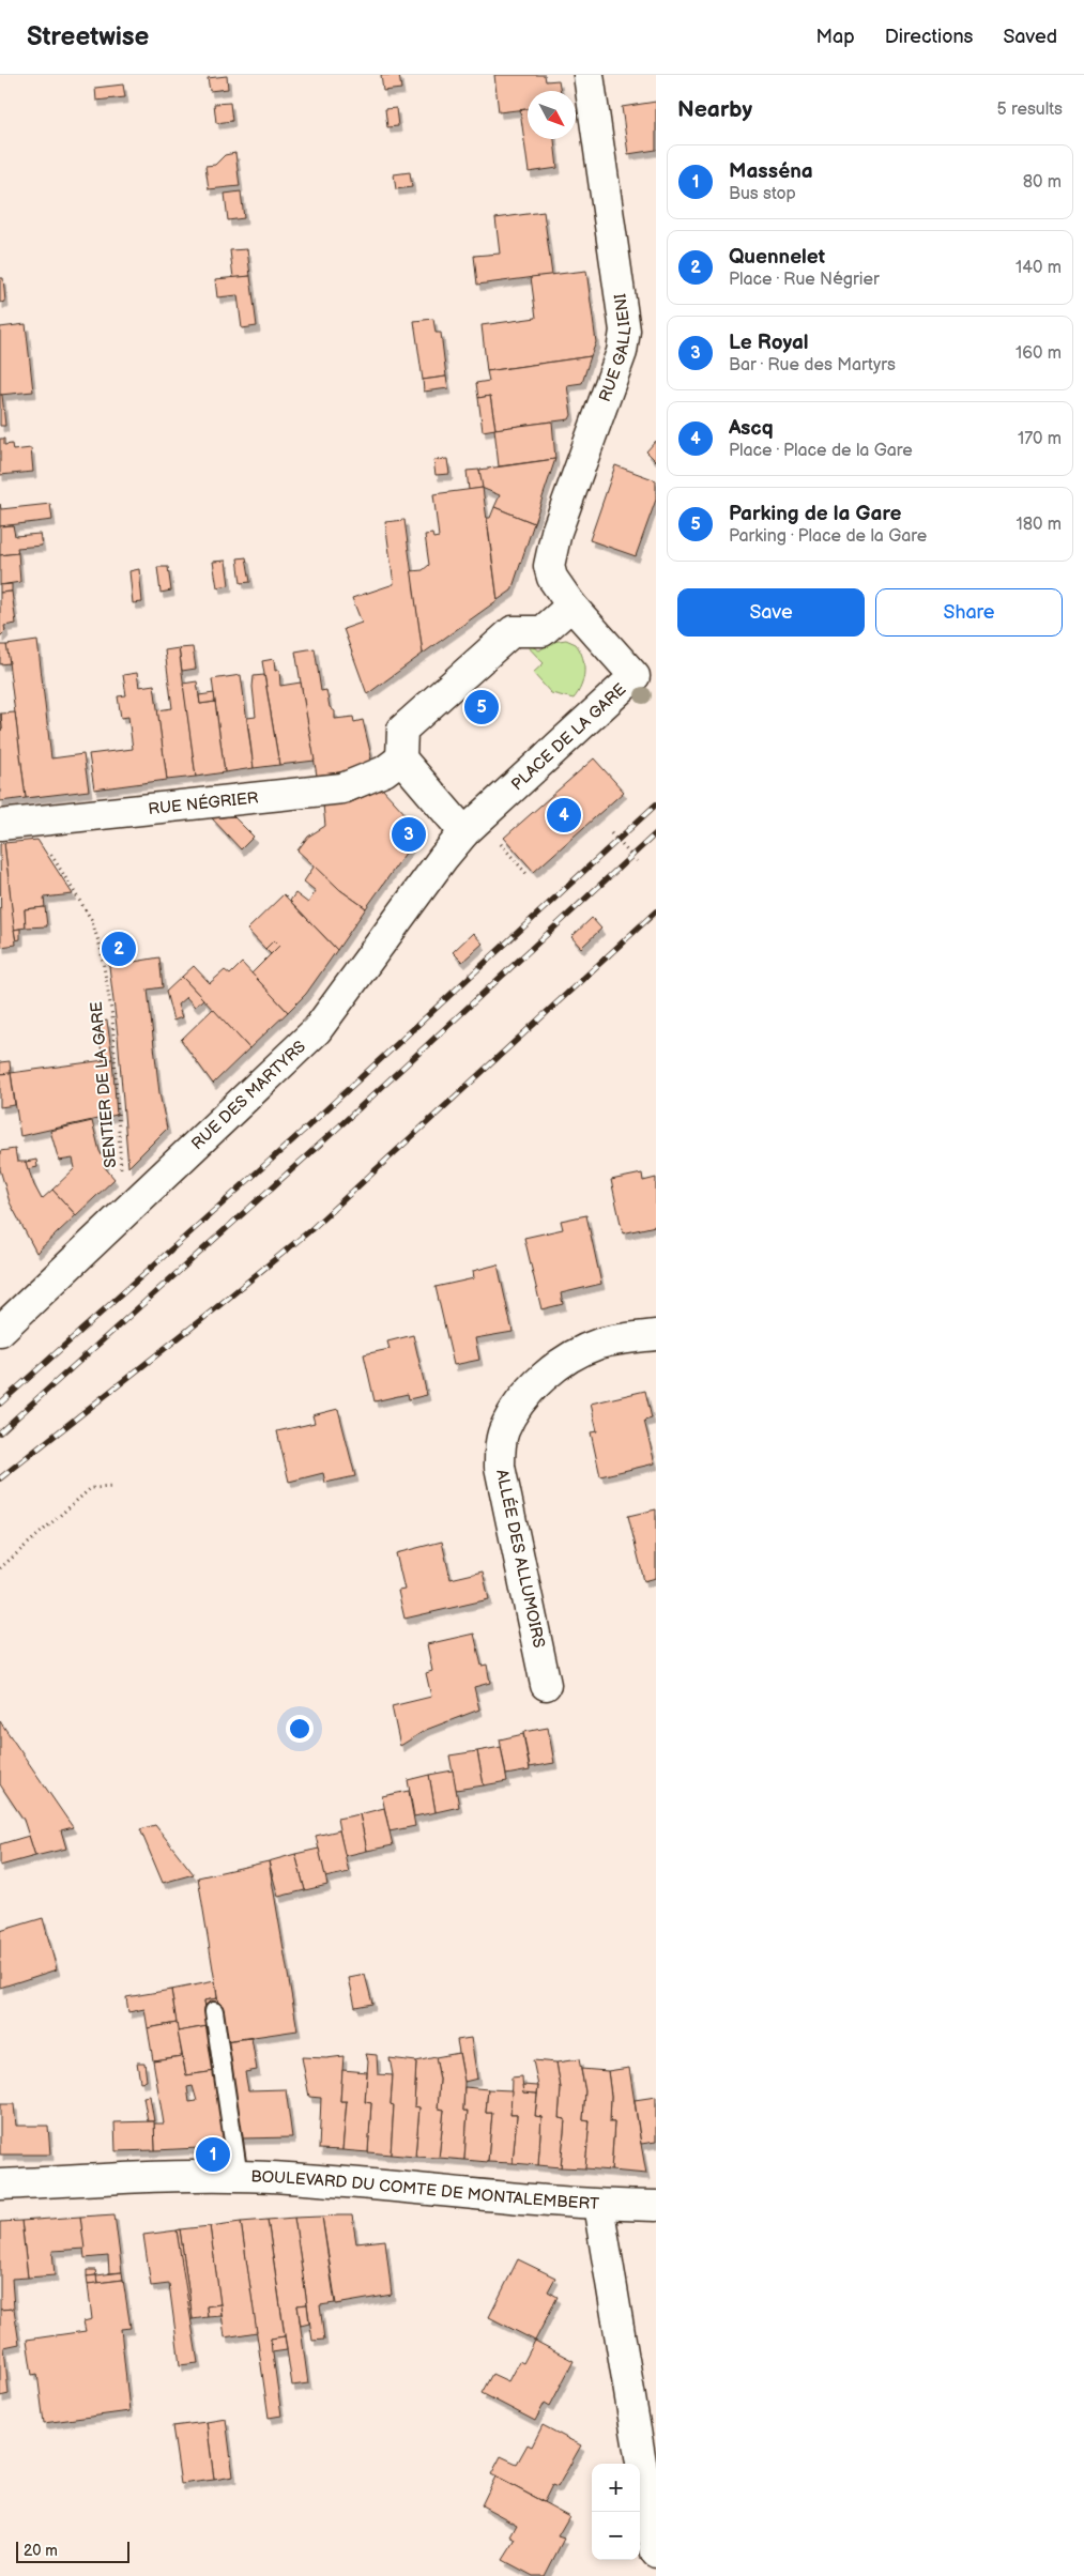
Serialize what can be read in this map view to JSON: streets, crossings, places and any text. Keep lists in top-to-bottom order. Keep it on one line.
{"streets":{"street":["RUE GALLIENI","PLACE DE LA GARE","RUE NÉGRIER","RUE DES MARTYRS","ALLÉE DES ALLUMOIRS","BOULEVARD DU COMTE DE MONTALEMBERT"],"path":["SENTIER DE LA GARE"]},"crossings":[["RUE GALLIENI","PLACE DE LA GARE"],["PLACE DE LA GARE","RUE DES MARTYRS"],["RUE NÉGRIER","SENTIER DE LA GARE"],["SENTIER DE LA GARE","RUE DES MARTYRS"]],"scale_bar":"20 m","north":"bottom right","page":{"header":"Streetwise","nav":["Map","Directions","Saved"],"heading":["Nearby","5 results"],"list":[{"mark":"1","name":"Masséna","note":"Bus stop","value":"80 m"},{"mark":"2","name":"Quennelet","note":"Place · Rue Négrier","value":"140 m"},{"mark":"3","name":"Le Royal","note":"Bar · Rue des Martyrs","value":"160 m"},{"mark":"4","name":"Ascq","note":"Place · Place de la Gare","value":"170 m"},{"mark":"5","name":"Parking de la Gare","note":"Parking · Place de la Gare","value":"180 m"}],"buttons":["Save","Share"],"pins":["5","4","3","2","1"],"map_buttons":["+","−"],"scale":"20 m"}}
